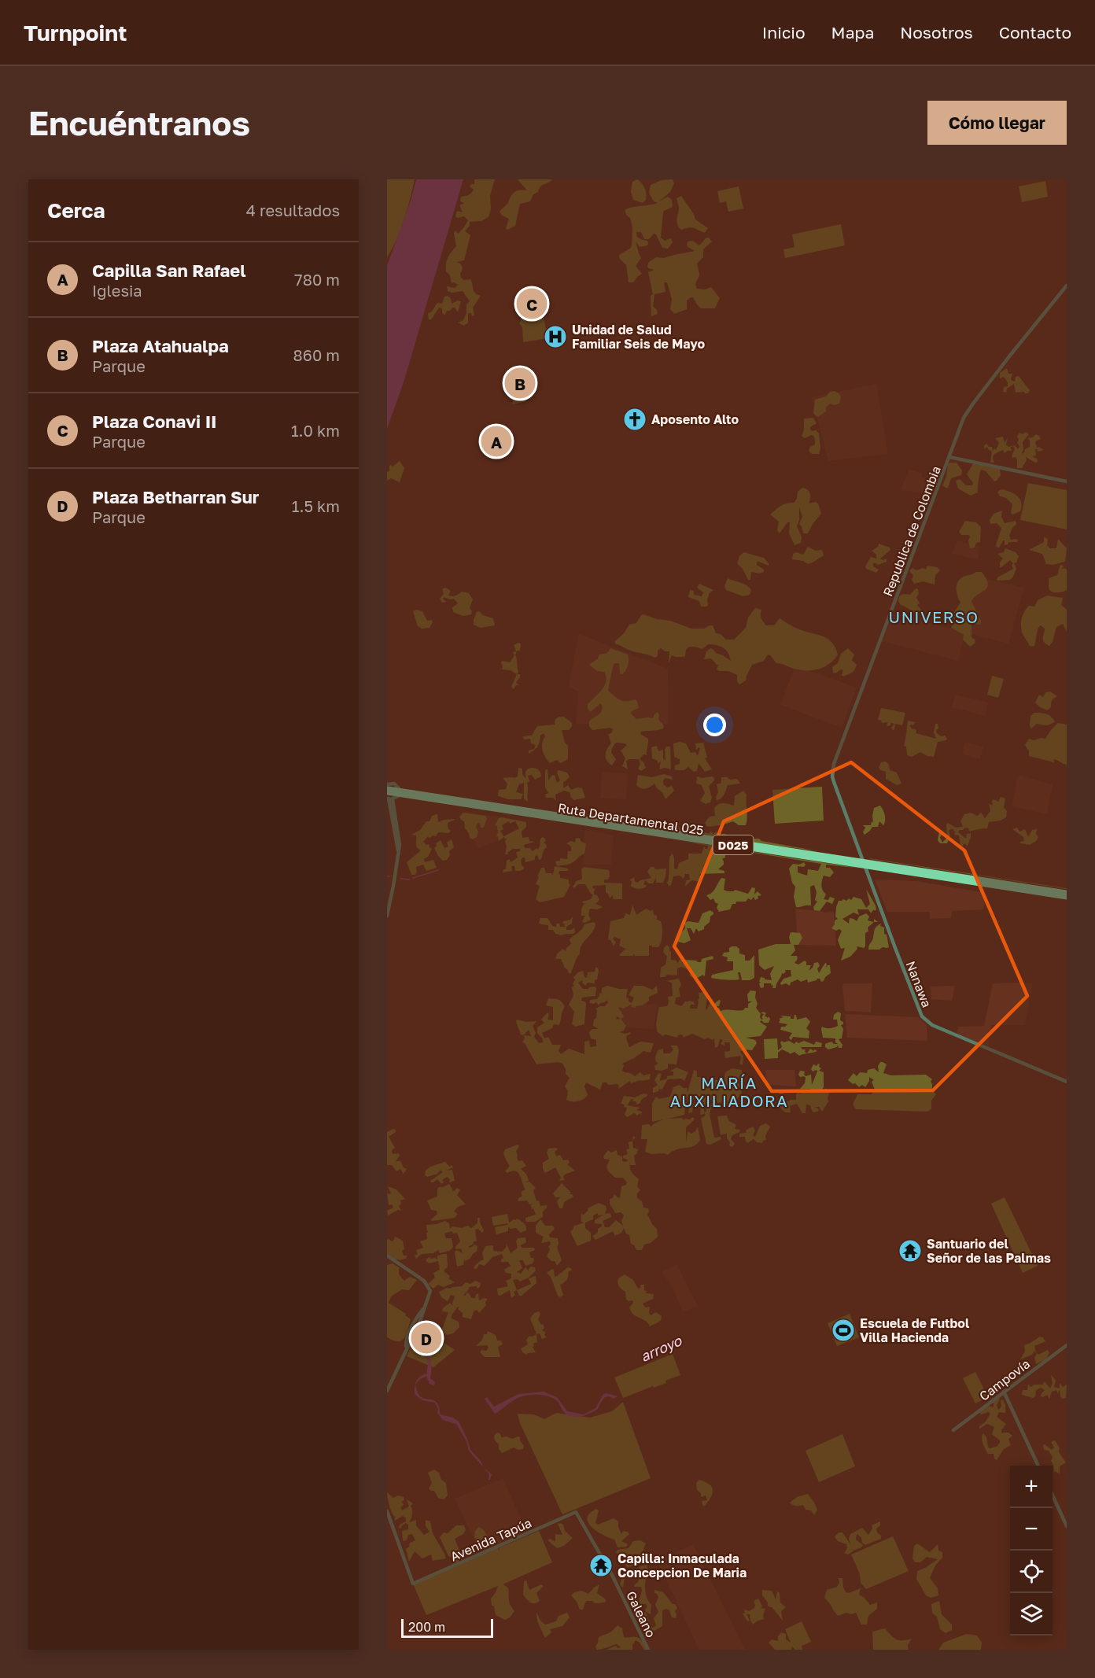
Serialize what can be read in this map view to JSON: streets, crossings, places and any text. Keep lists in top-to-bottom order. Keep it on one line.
{"streets":{"highway":["Ruta Departamental 025","D025"],"street":["Republica de Colombia","Nanawa","Campovía","Avenida Tapúa","Galeano"]},"crossings":[["Republica de Colombia","Ruta Departamental 025"],["Republica de Colombia","Nanawa"],["Ruta Departamental 025","Nanawa"],["Avenida Tapúa","Galeano"]],"districts":["UNIVERSO","MARÍA AUXILIADORA"],"water":["arroyo"],"places":{"hospital":["Unidad de Salud Familiar Seis de Mayo"],"church":["Aposento Alto"],"temple":["Santuario del Señor de las Palmas","Capilla: Inmaculada Concepcion De Maria"],"sports":["Escuela de Futbol Villa Hacienda"]},"scale_bar":"200 m","page":{"header":"Turnpoint","nav":["Inicio","Mapa","Nosotros","Contacto"],"buttons":"Cómo llegar","title":"Encuéntranos","heading":["Cerca","4 resultados"],"list":[{"mark":"A","name":"Capilla San Rafael","note":"Iglesia","value":"780 m"},{"mark":"B","name":"Plaza Atahualpa","note":"Parque","value":"860 m"},{"mark":"C","name":"Plaza Conavi II","note":"Parque","value":"1.0 km"},{"mark":"D","name":"Plaza Betharran Sur","note":"Parque","value":"1.5 km"}],"pins":["C","B","A","D"],"map_buttons":["+","−"],"scale":"200 m"}}
